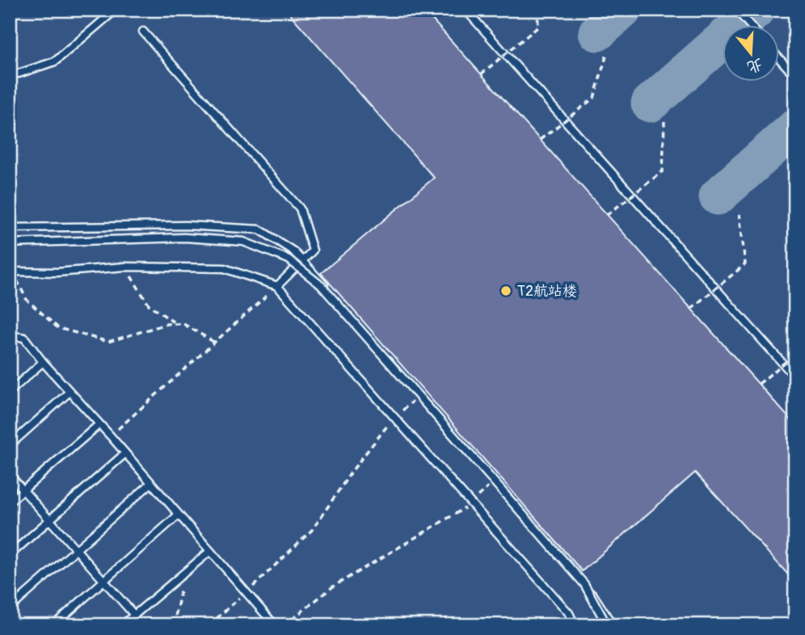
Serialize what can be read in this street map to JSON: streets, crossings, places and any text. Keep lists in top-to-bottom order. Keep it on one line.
{"places":["T2航站楼"],"north":"bottom"}
